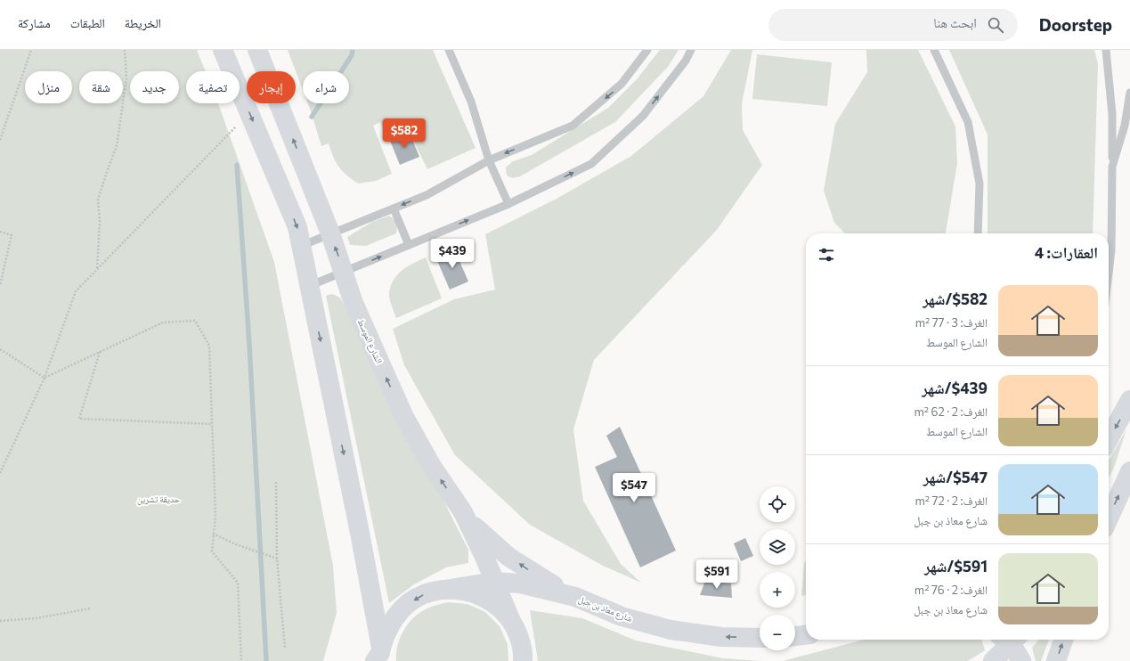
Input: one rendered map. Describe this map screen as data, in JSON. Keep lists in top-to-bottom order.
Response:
{
  "streets": {
    "main road": ["الشارع الموسط", "شارع معاذ بن جبل"]
  },
  "crossings": [
    ["الشارع الموسط", "شارع معاذ بن جبل"]
  ],
  "one_way": ["شارع معاذ بن جبل"],
  "parks": ["حديقة تشرين"],
  "page": {
    "header": "Doorstep",
    "search": "ابحث هنا",
    "nav": ["الخريطة", "الطبقات", "مشاركة"],
    "chip": [
      "شراء",
      "إيجار",
      "تصفية",
      "جديد",
      "شقة",
      "منزل"
    ],
    "price": [
      "$582",
      "$439",
      "$547",
      "$591"
    ],
    "heading": "العقارات: 4",
    "list": [
      {
        "name": "$582/شهر",
        "note": "الغرف: 3 · 77 m² · الشارع الموسط"
      },
      {
        "name": "$439/شهر",
        "note": "الغرف: 2 · 62 m² · الشارع الموسط"
      },
      {
        "name": "$547/شهر",
        "note": "الغرف: 2 · 72 m² · شارع معاذ بن جبل"
      },
      {
        "name": "$591/شهر",
        "note": "الغرف: 2 · 76 m² · شارع معاذ بن جبل"
      }
    ],
    "map_buttons": ["+", "−"]
  }
}
